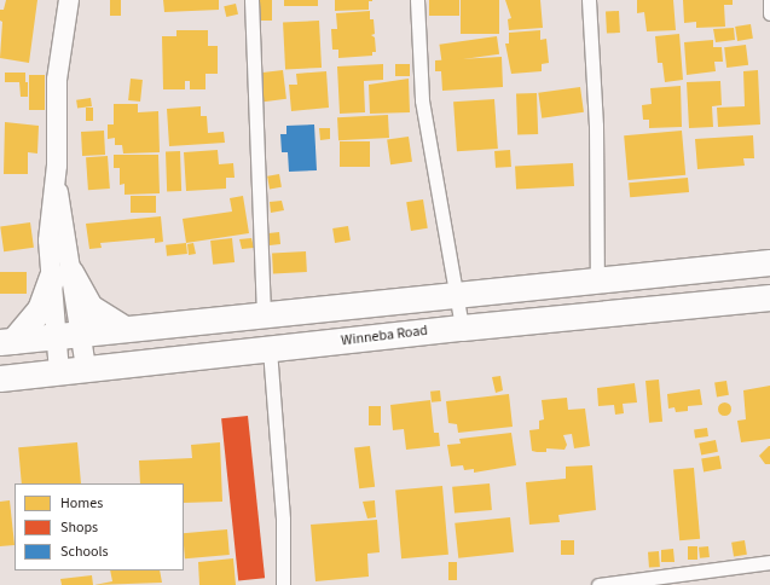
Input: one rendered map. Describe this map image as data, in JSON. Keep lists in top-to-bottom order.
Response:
{
  "streets": {
    "highway": ["Winneba Road"]
  },
  "legend": ["Homes", "Shops", "Schools"]
}
